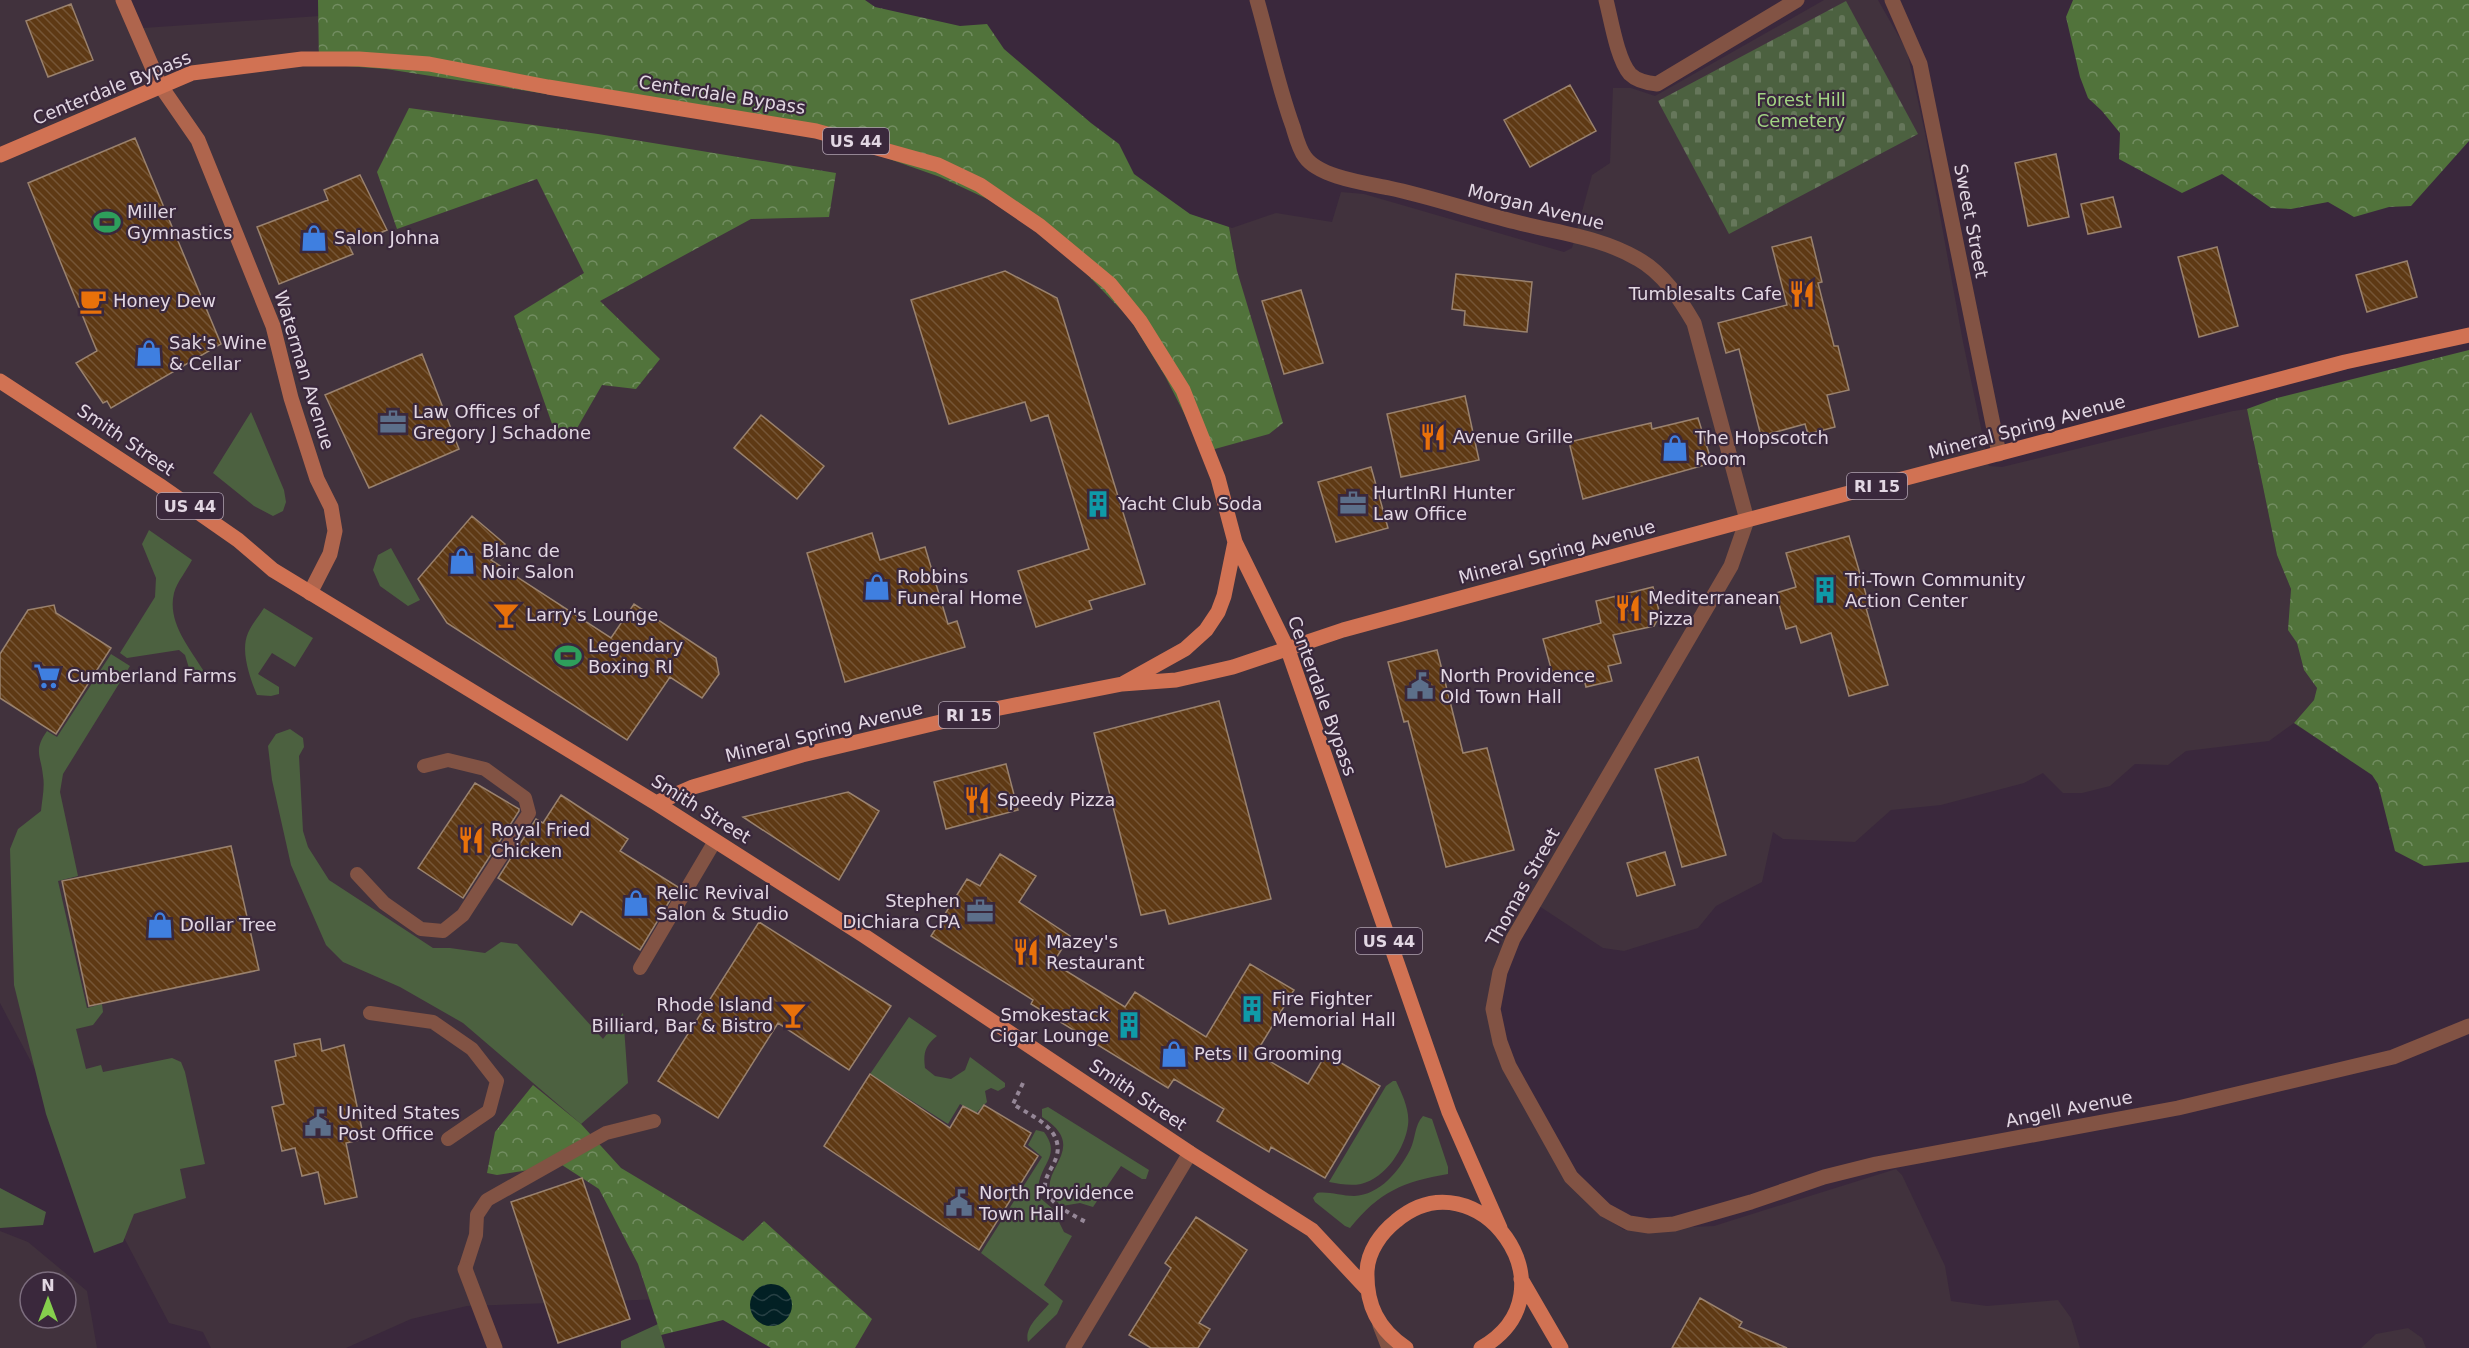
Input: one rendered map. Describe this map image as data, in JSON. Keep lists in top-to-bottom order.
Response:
{
  "streets": {
    "main road": [
      "Centerdale Bypass",
      "US 44",
      "Waterman Avenue",
      "Mineral Spring Avenue",
      "Smith Street",
      "RI 15"
    ],
    "street": [
      "Morgan Avenue",
      "Sweet Street",
      "Thomas Street",
      "Angell Avenue"
    ]
  },
  "crossings": [
    ["Centerdale Bypass", "Waterman Avenue"],
    ["Centerdale Bypass", "Mineral Spring Avenue"],
    ["Morgan Avenue", "Mineral Spring Avenue"],
    ["Morgan Avenue", "Thomas Street"],
    ["Sweet Street", "Mineral Spring Avenue"],
    ["Waterman Avenue", "Smith Street"],
    ["Mineral Spring Avenue", "Smith Street"],
    ["Mineral Spring Avenue", "Thomas Street"],
    ["Thomas Street", "Angell Avenue"]
  ],
  "parks": ["Forest Hill Cemetery"],
  "places": {
    "sports": ["Miller Gymnastics", "Legendary Boxing RI"],
    "shop": [
      "Salon Johna",
      "Sak's Wine & Cellar",
      "The Hopscotch Room",
      "Blanc de Noir Salon",
      "Robbins Funeral Home",
      "Relic Revival Salon & Studio",
      "Dollar Tree",
      "Pets II Grooming"
    ],
    "restaurant": [
      "Tumblesalts Cafe",
      "Avenue Grille",
      "Mediterranean Pizza",
      "Speedy Pizza",
      "Royal Fried Chicken",
      "Mazey's Restaurant"
    ],
    "cafe": ["Honey Dew"],
    "office": ["Law Offices of Gregory J Schadone", "HurtInRI Hunter Law Office", "Stephen DiChiara CPA"],
    "building": [
      "Yacht Club Soda",
      "Tri-Town Community Action Center",
      "Fire Fighter Memorial Hall",
      "Smokestack Cigar Lounge"
    ],
    "bar": ["Larry's Lounge", "Rhode Island Billiard, Bar & Bistro"],
    "supermarket": ["Cumberland Farms"],
    "public building": ["North Providence Old Town Hall", "United States Post Office", "North Providence Town Hall"]
  },
  "north": "top"
}
